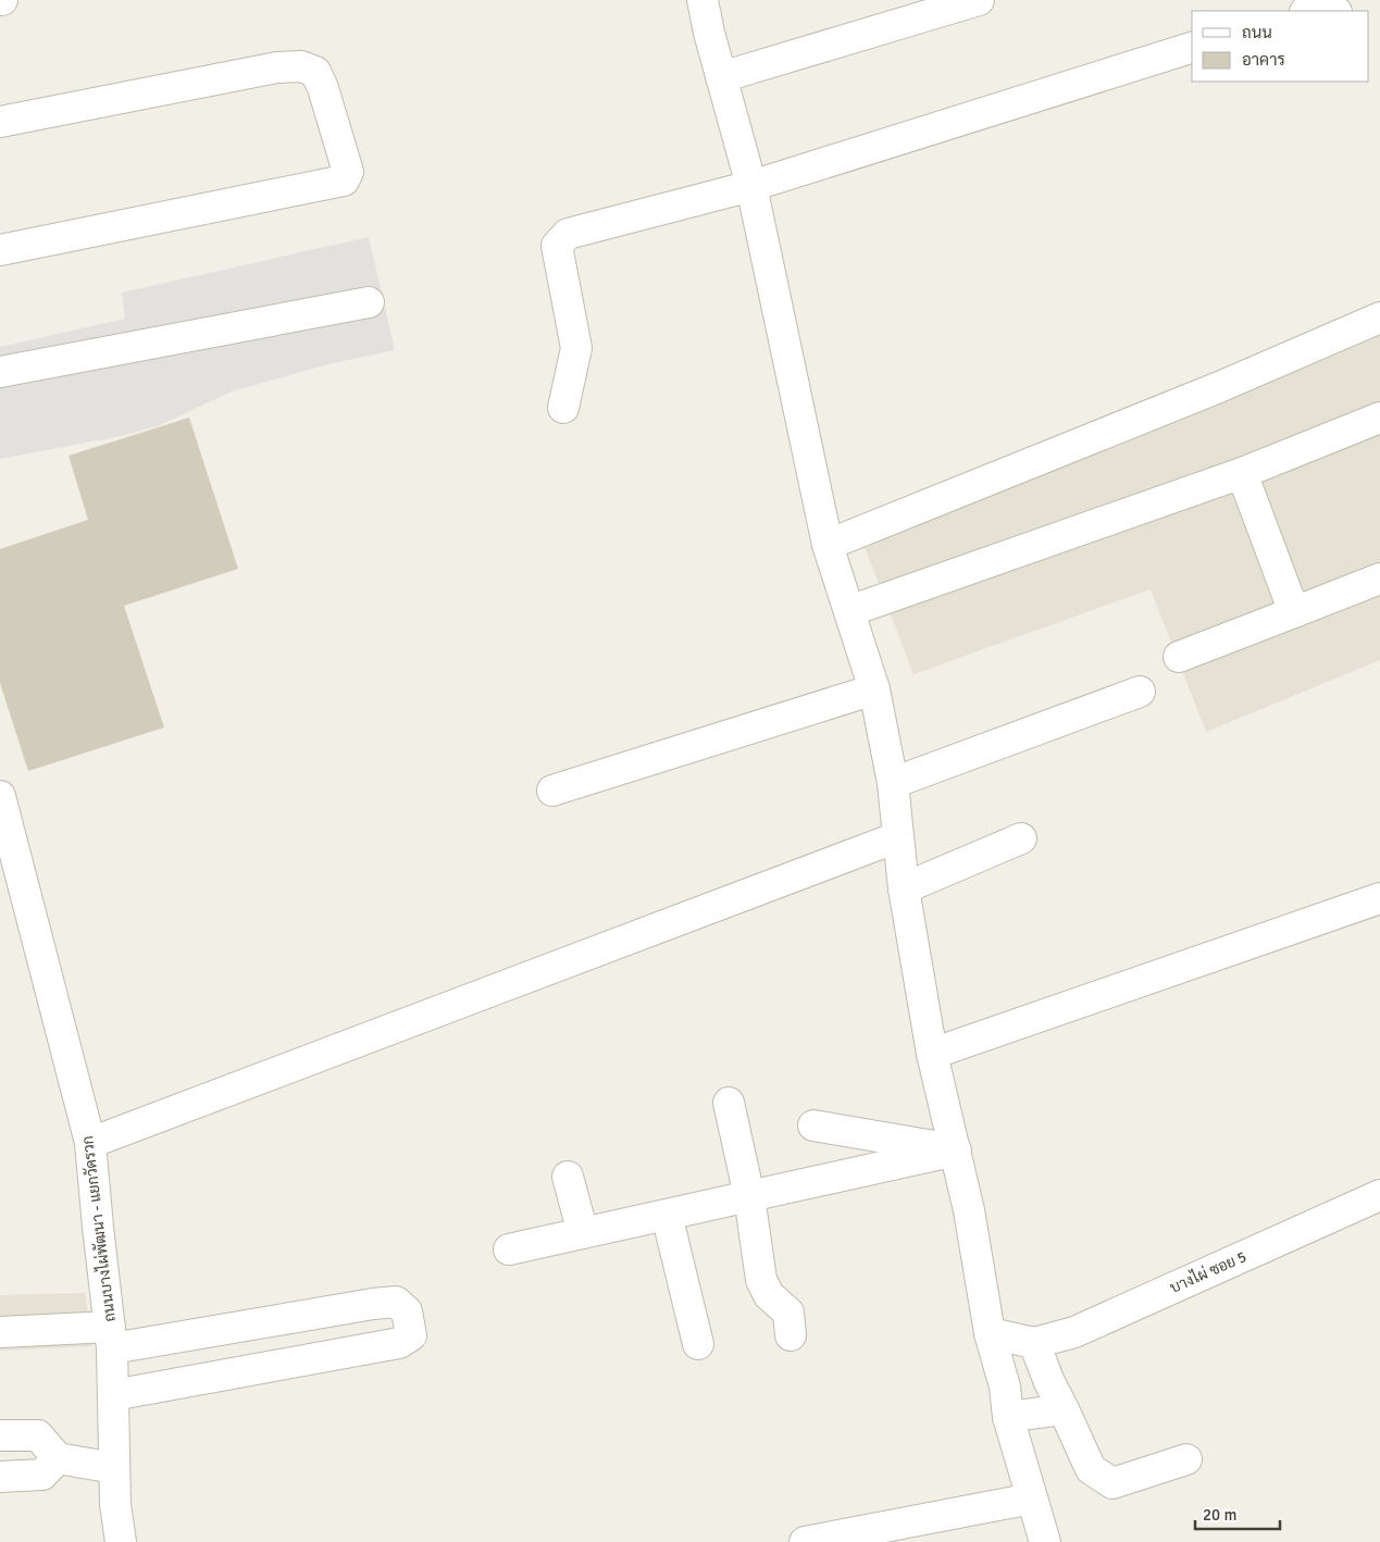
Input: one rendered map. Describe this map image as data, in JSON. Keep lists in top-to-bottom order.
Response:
{
  "streets": {
    "street": ["ถนนบางไผ่พัฒนา - แยกวัดรวก", "บางไผ่ ซอย 5"]
  },
  "legend": ["ถนน", "อาคาร"],
  "scale_bar": "20 m"
}
